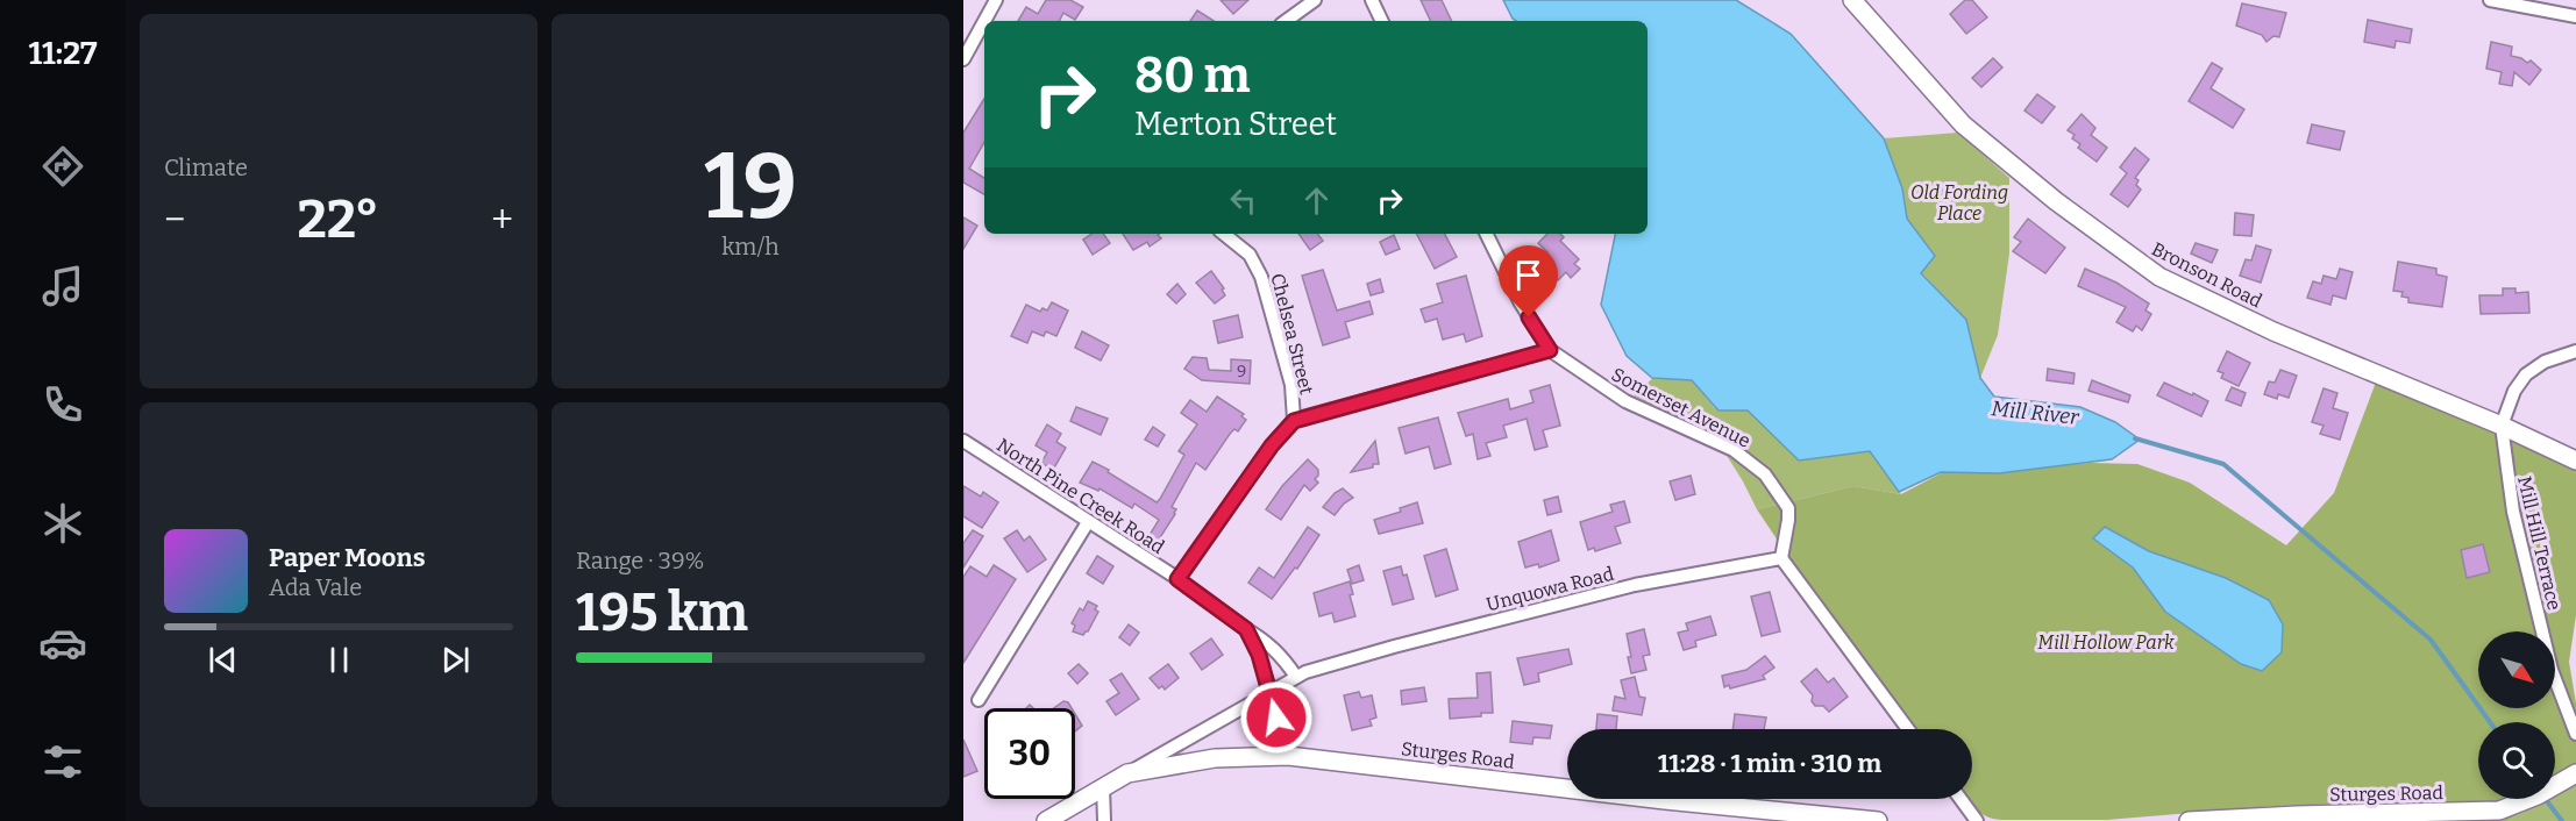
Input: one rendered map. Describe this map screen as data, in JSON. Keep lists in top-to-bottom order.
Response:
{
  "streets": {
    "main road": ["Bronson Road", "Sturges Road"],
    "street": [
      "Chelsea Street",
      "Somerset Avenue",
      "North Pine Creek Road",
      "Mill Hill Terrace",
      "Unquowa Road"
    ]
  },
  "crossings": [
    ["Bronson Road", "Mill Hill Terrace"],
    ["Somerset Avenue", "Unquowa Road"],
    ["North Pine Creek Road", "Unquowa Road"],
    ["North Pine Creek Road", "Sturges Road"],
    ["Unquowa Road", "Sturges Road"]
  ],
  "water": ["Mill River"],
  "parks": ["Old Fording Place", "Mill Hollow Park"],
  "house_numbers": ["9"],
  "north": "bottom right",
  "page": {
    "tabs": "11:27",
    "tile": [
      "Climate",
      ["19", "km/h"],
      ["Range · 39%", "195 km"]
    ],
    "turn": ["80 m", "Merton Street"],
    "heat": ["−", "22°", "+"],
    "song": ["Paper Moons", "Ada Vale"],
    "limit": "30",
    "trip": "11:28 · 1 min · 310 m"
  }
}
